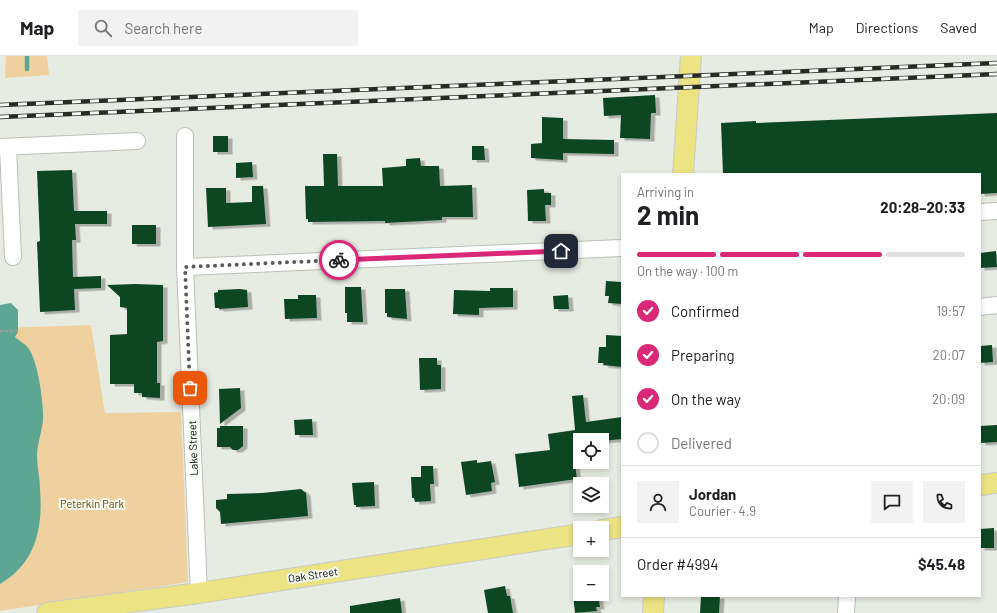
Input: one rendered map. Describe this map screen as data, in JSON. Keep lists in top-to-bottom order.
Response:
{
  "streets": {
    "main road": ["Oak Street"],
    "street": ["Lake Street"]
  },
  "crossings": [
    ["Lake Street", "Oak Street"]
  ],
  "parks": ["Peterkin Park"],
  "page": {
    "header": "Map",
    "search": "Search here",
    "nav": ["Map", "Directions", "Saved"],
    "heading": ["2 min", "Arriving in", "20:28–20:33"],
    "panel": [
      "Jordan",
      "Courier · 4.9",
      "Order #4994",
      "$45.48"
    ],
    "bar": "On the way · 100 m",
    "list": [
      ["Confirmed", "19:57"],
      ["Preparing", "20:07"],
      ["On the way", "20:09"],
      "Delivered"
    ],
    "map_buttons": ["+", "−"]
  }
}
